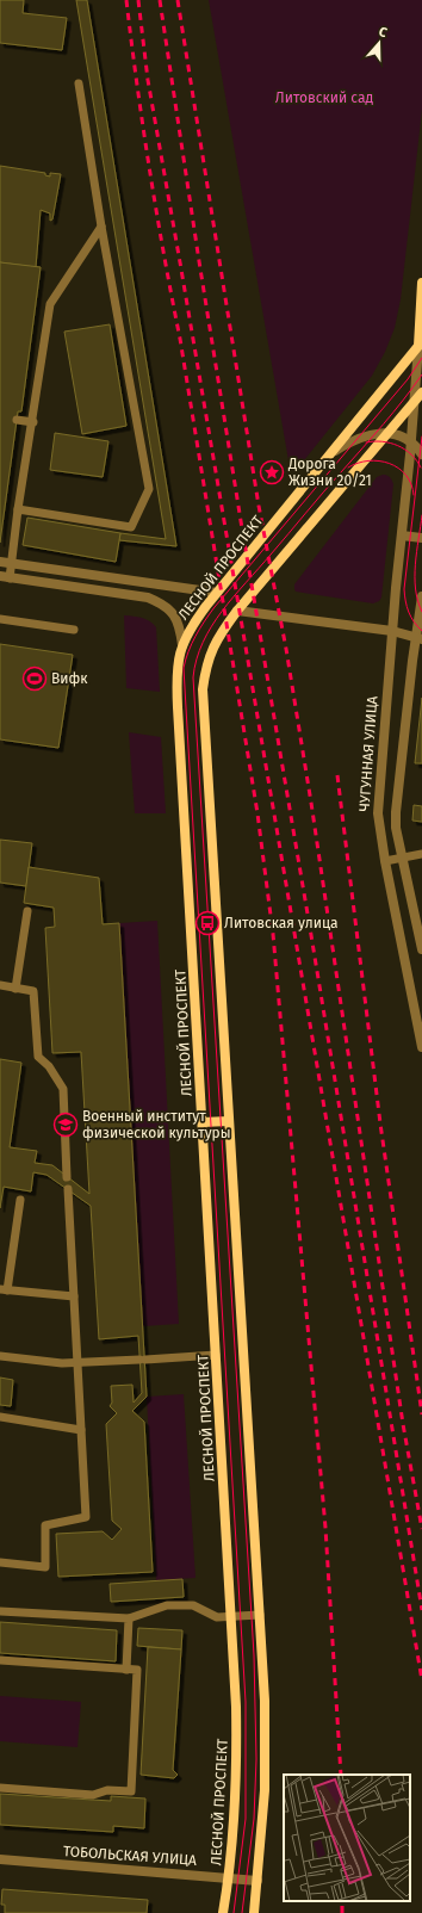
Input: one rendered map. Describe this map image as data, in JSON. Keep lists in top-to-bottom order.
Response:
{
  "streets": {
    "main road": ["ЛЕСНОЙ ПРОСПЕКТ"],
    "street": ["ЧУГУННАЯ УЛИЦА", "ТОБОЛЬСКАЯ УЛИЦА"]
  },
  "crossings": [
    ["ЛЕСНОЙ ПРОСПЕКТ", "ТОБОЛЬСКАЯ УЛИЦА"]
  ],
  "parks": ["Литовский сад"],
  "places": {
    "place": ["Дорога Жизни 20/21"],
    "sports": ["Вифк"],
    "bus stop": ["Литовская улица"],
    "school or university": ["Военный институт физической культуры"]
  },
  "north": "top"
}
